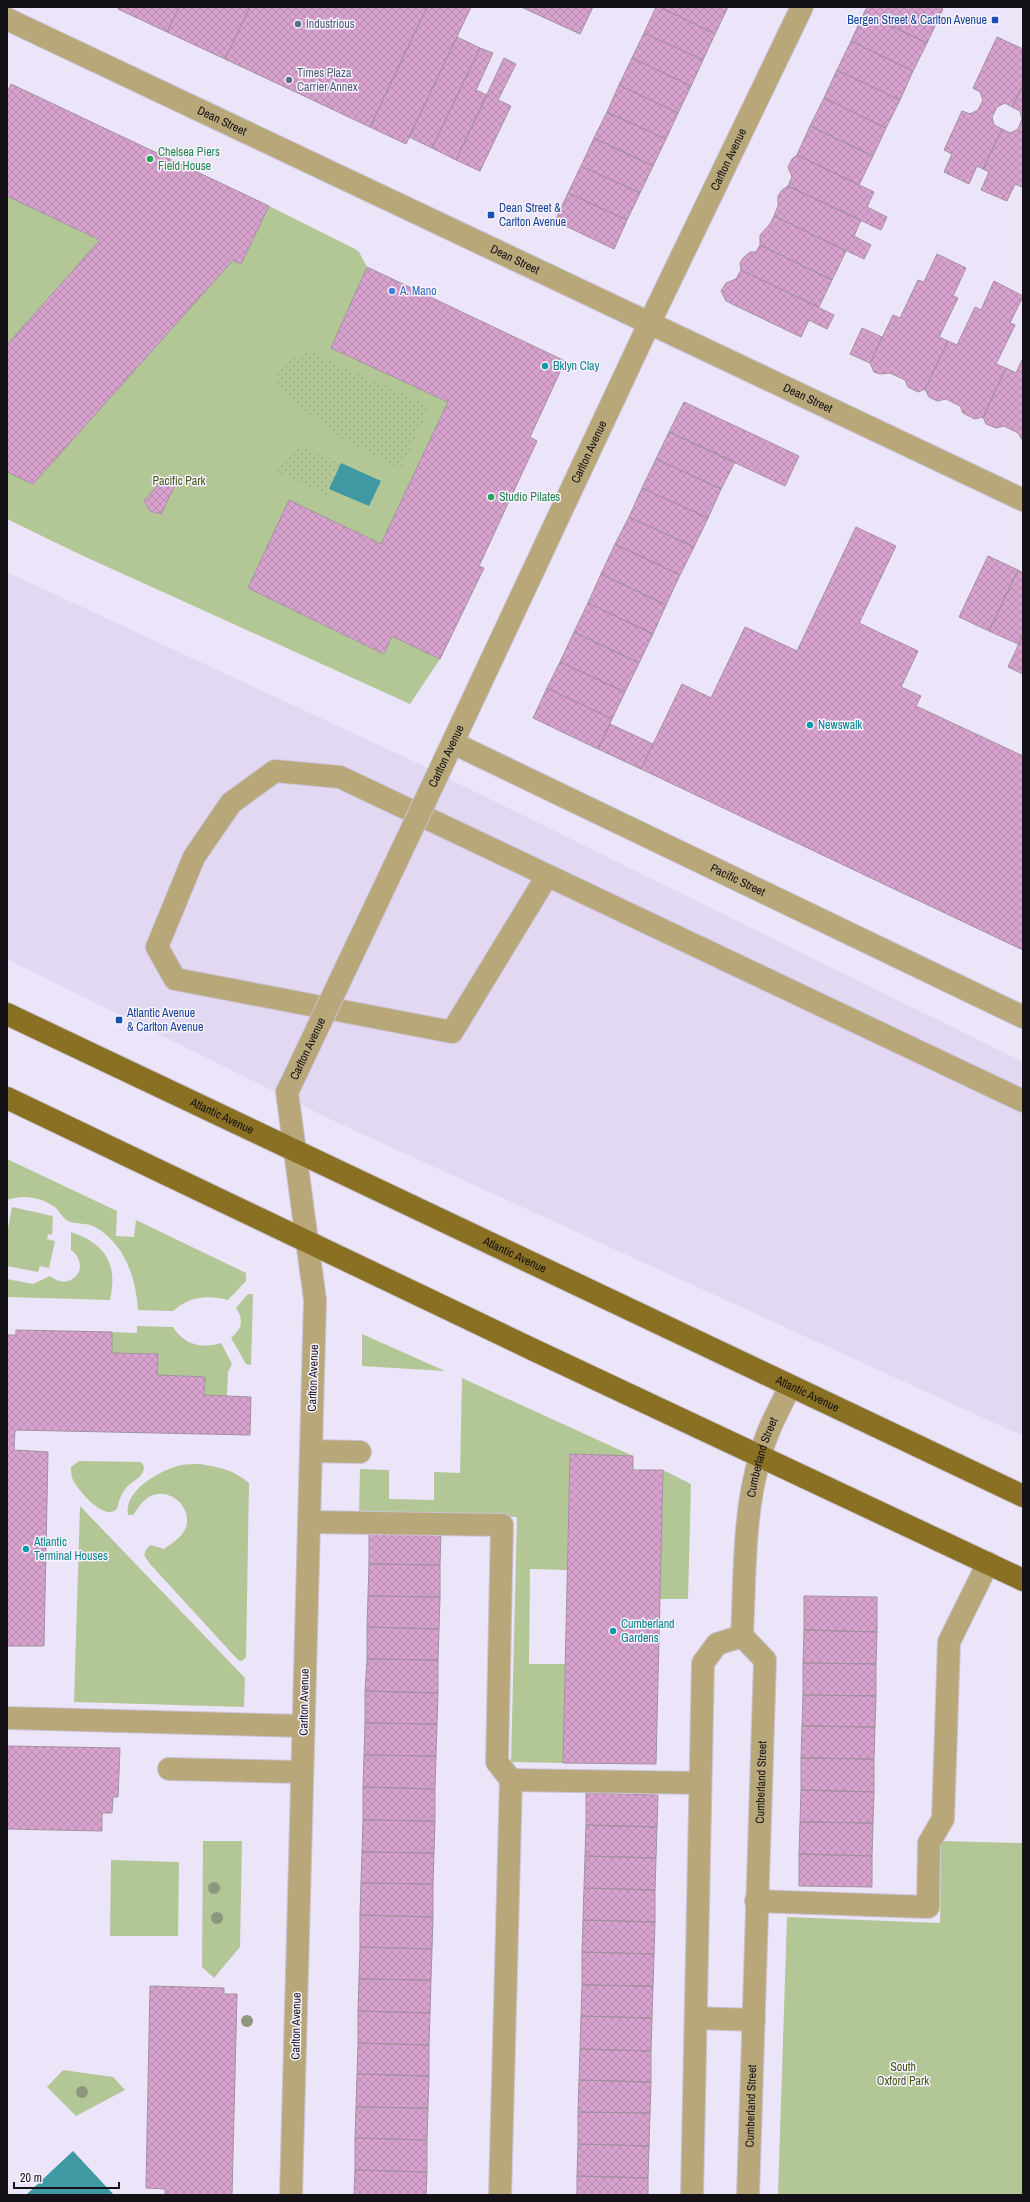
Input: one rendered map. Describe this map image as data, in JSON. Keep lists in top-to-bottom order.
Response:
{
  "streets": {
    "main road": ["Atlantic Avenue"],
    "street": [
      "Dean Street",
      "Carlton Avenue",
      "Pacific Street",
      "Cumberland Street"
    ]
  },
  "crossings": [
    ["Dean Street", "Carlton Avenue"],
    ["Carlton Avenue", "Pacific Street"],
    ["Carlton Avenue", "Atlantic Avenue"],
    ["Atlantic Avenue", "Cumberland Street"]
  ],
  "parks": ["Pacific Park", "South Oxford Park"],
  "places": {
    "transit": ["Bergen Street & Carlton Avenue", "Dean Street & Carlton Avenue", "Atlantic Avenue & Carlton Avenue"],
    "other": [
      "Industrious",
      "Times Plaza Carrier Annex",
      "Chelsea Piers Field House",
      "A. Mano",
      "Bklyn Clay",
      "Studio Pilates",
      "Newswalk",
      "Atlantic Terminal Houses",
      "Cumberland Gardens"
    ]
  },
  "scale_bar": "20 m"
}
